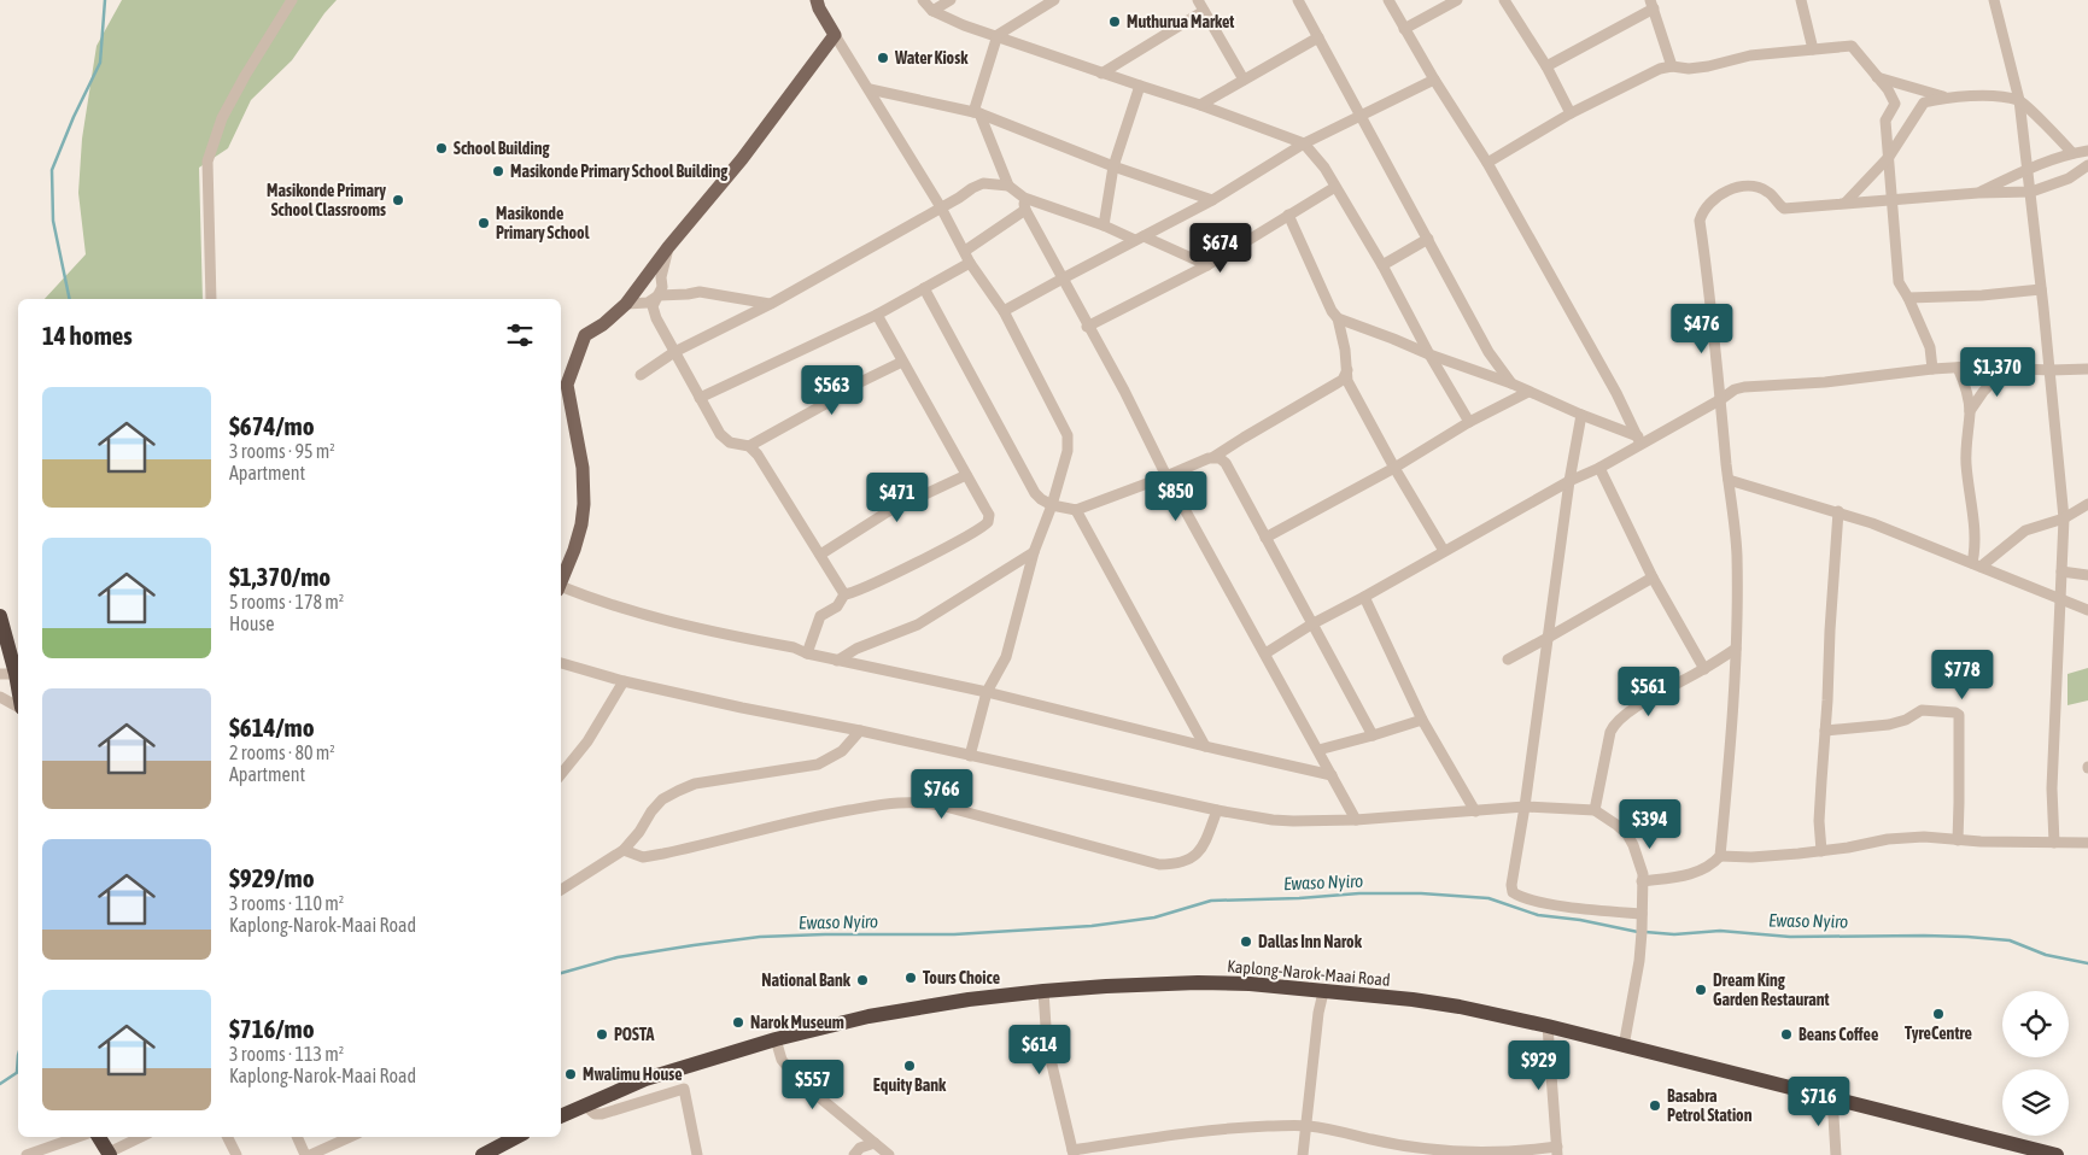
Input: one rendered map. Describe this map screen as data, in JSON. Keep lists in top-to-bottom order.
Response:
{
  "streets": {
    "highway": ["Kaplong-Narok-Maai Road"]
  },
  "water": ["Ewaso Nyiro"],
  "places": [
    "Muthurua Market",
    "Water Kiosk",
    "School Building",
    "Masikonde Primary School Building",
    "Masikonde Primary School Classrooms",
    "Masikonde Primary School",
    "Dallas Inn Narok",
    "Tours Choice",
    "National Bank",
    "Dream King Garden Restaurant",
    "TyreCentre",
    "Narok Museum",
    "POSTA",
    "Beans Coffee",
    "Equity Bank",
    "Mwalimu House",
    "Basabra Petrol Station"
  ],
  "page": {
    "price": [
      "$674",
      "$476",
      "$1,370",
      "$563",
      "$850",
      "$471",
      "$778",
      "$561",
      "$766",
      "$394",
      "$614",
      "$929",
      "$557",
      "$716"
    ],
    "heading": "14 homes",
    "list": [
      {
        "name": "$674/mo",
        "note": "3 rooms · 95 m² · Apartment"
      },
      {
        "name": "$1,370/mo",
        "note": "5 rooms · 178 m² · House"
      },
      {
        "name": "$614/mo",
        "note": "2 rooms · 80 m² · Apartment"
      },
      {
        "name": "$929/mo",
        "note": "3 rooms · 110 m² · Kaplong-Narok-Maai Road"
      },
      {
        "name": "$716/mo",
        "note": "3 rooms · 113 m² · Kaplong-Narok-Maai Road"
      }
    ]
  }
}
